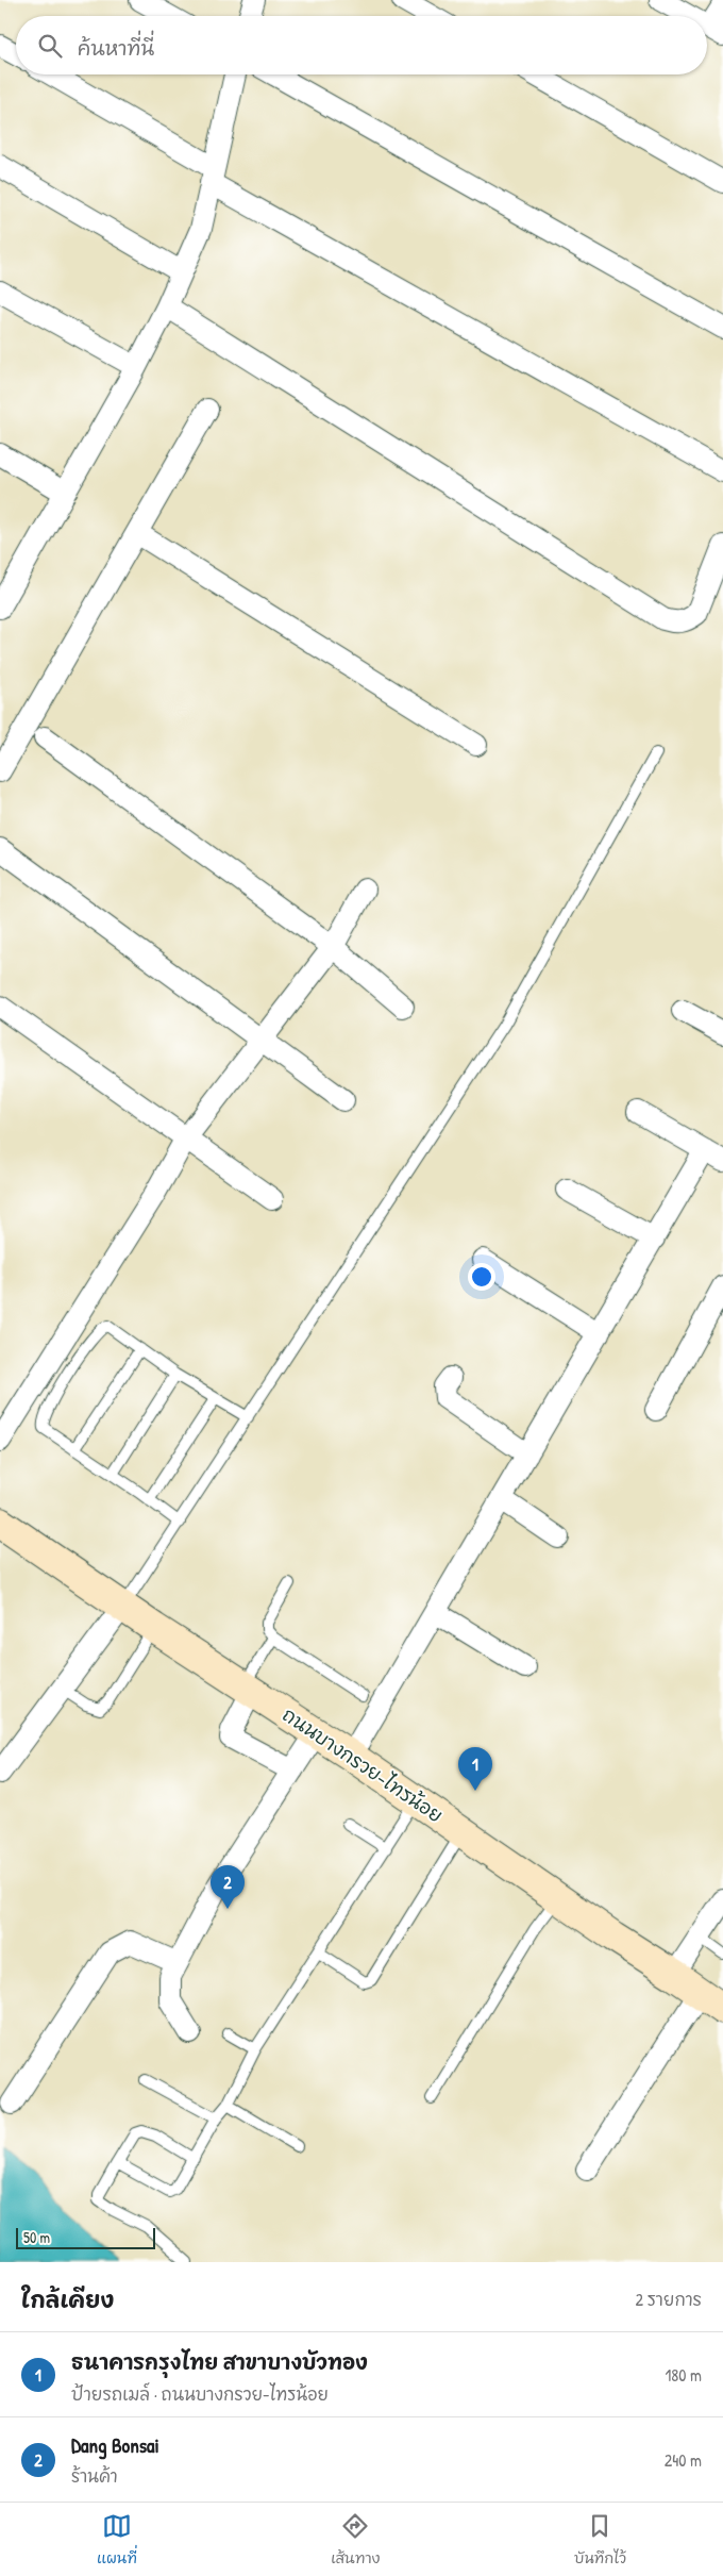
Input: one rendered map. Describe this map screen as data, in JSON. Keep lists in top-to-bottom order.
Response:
{
  "streets": {
    "main road": ["ถนนบางกรวย-ไทรน้อย"]
  },
  "scale_bar": "50 m",
  "page": {
    "search": "ค้นหาที่นี่",
    "pins": ["1", "2"],
    "scale": "50 m",
    "heading": ["ใกล้เคียง", "2 รายการ"],
    "list": [
      {
        "mark": "1",
        "name": "ธนาคารกรุงไทย สาขาบางบัวทอง",
        "note": "ป้ายรถเมล์ · ถนนบางกรวย-ไทรน้อย",
        "value": "180 m"
      },
      {
        "mark": "2",
        "name": "Dang Bonsai",
        "note": "ร้านค้า",
        "value": "240 m"
      }
    ],
    "nav": ["แผนที่", "เส้นทาง", "บันทึกไว้"]
  }
}
